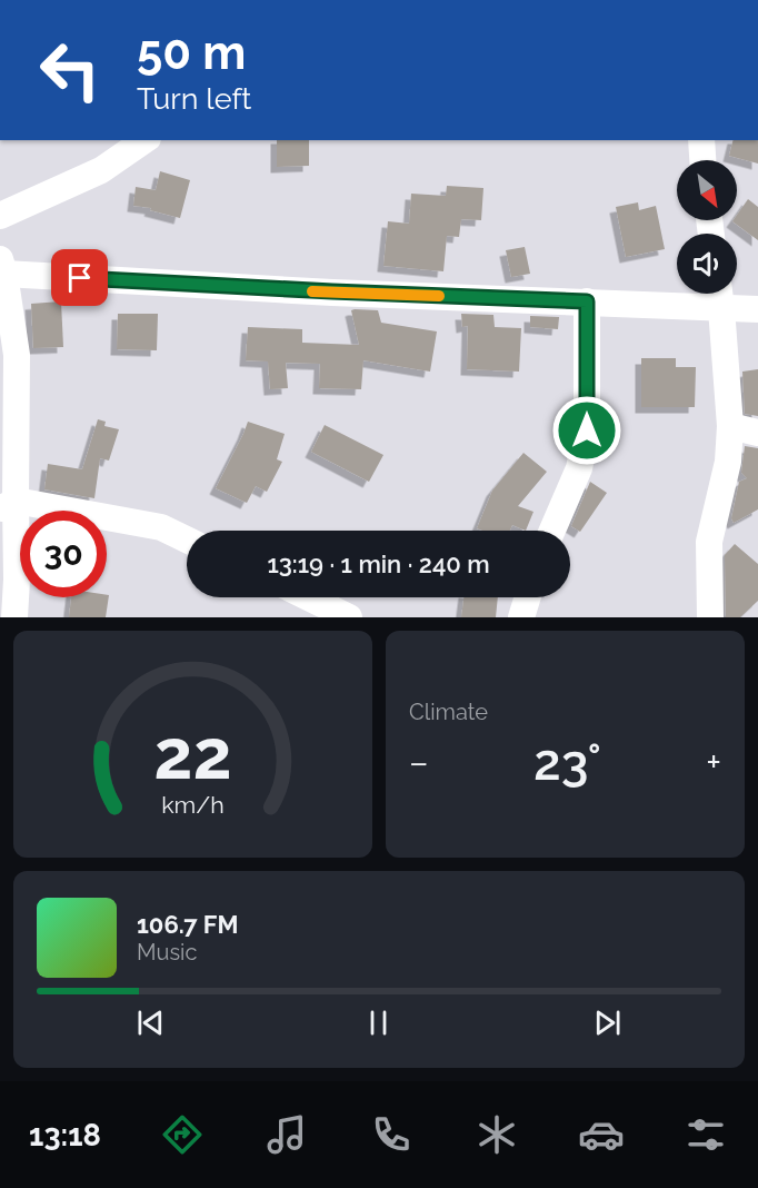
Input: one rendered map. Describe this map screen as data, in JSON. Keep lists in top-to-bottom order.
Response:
{
  "north": "bottom right",
  "page": {
    "turn": ["50 m", "Turn left"],
    "limit": "30",
    "trip": "13:19 · 1 min · 240 m",
    "tile": "Climate",
    "heat": ["−", "23°", "+"],
    "song": ["106.7 FM", "Music"],
    "tabs": "13:18",
    "gauge": ["22", "km/h"]
  }
}
